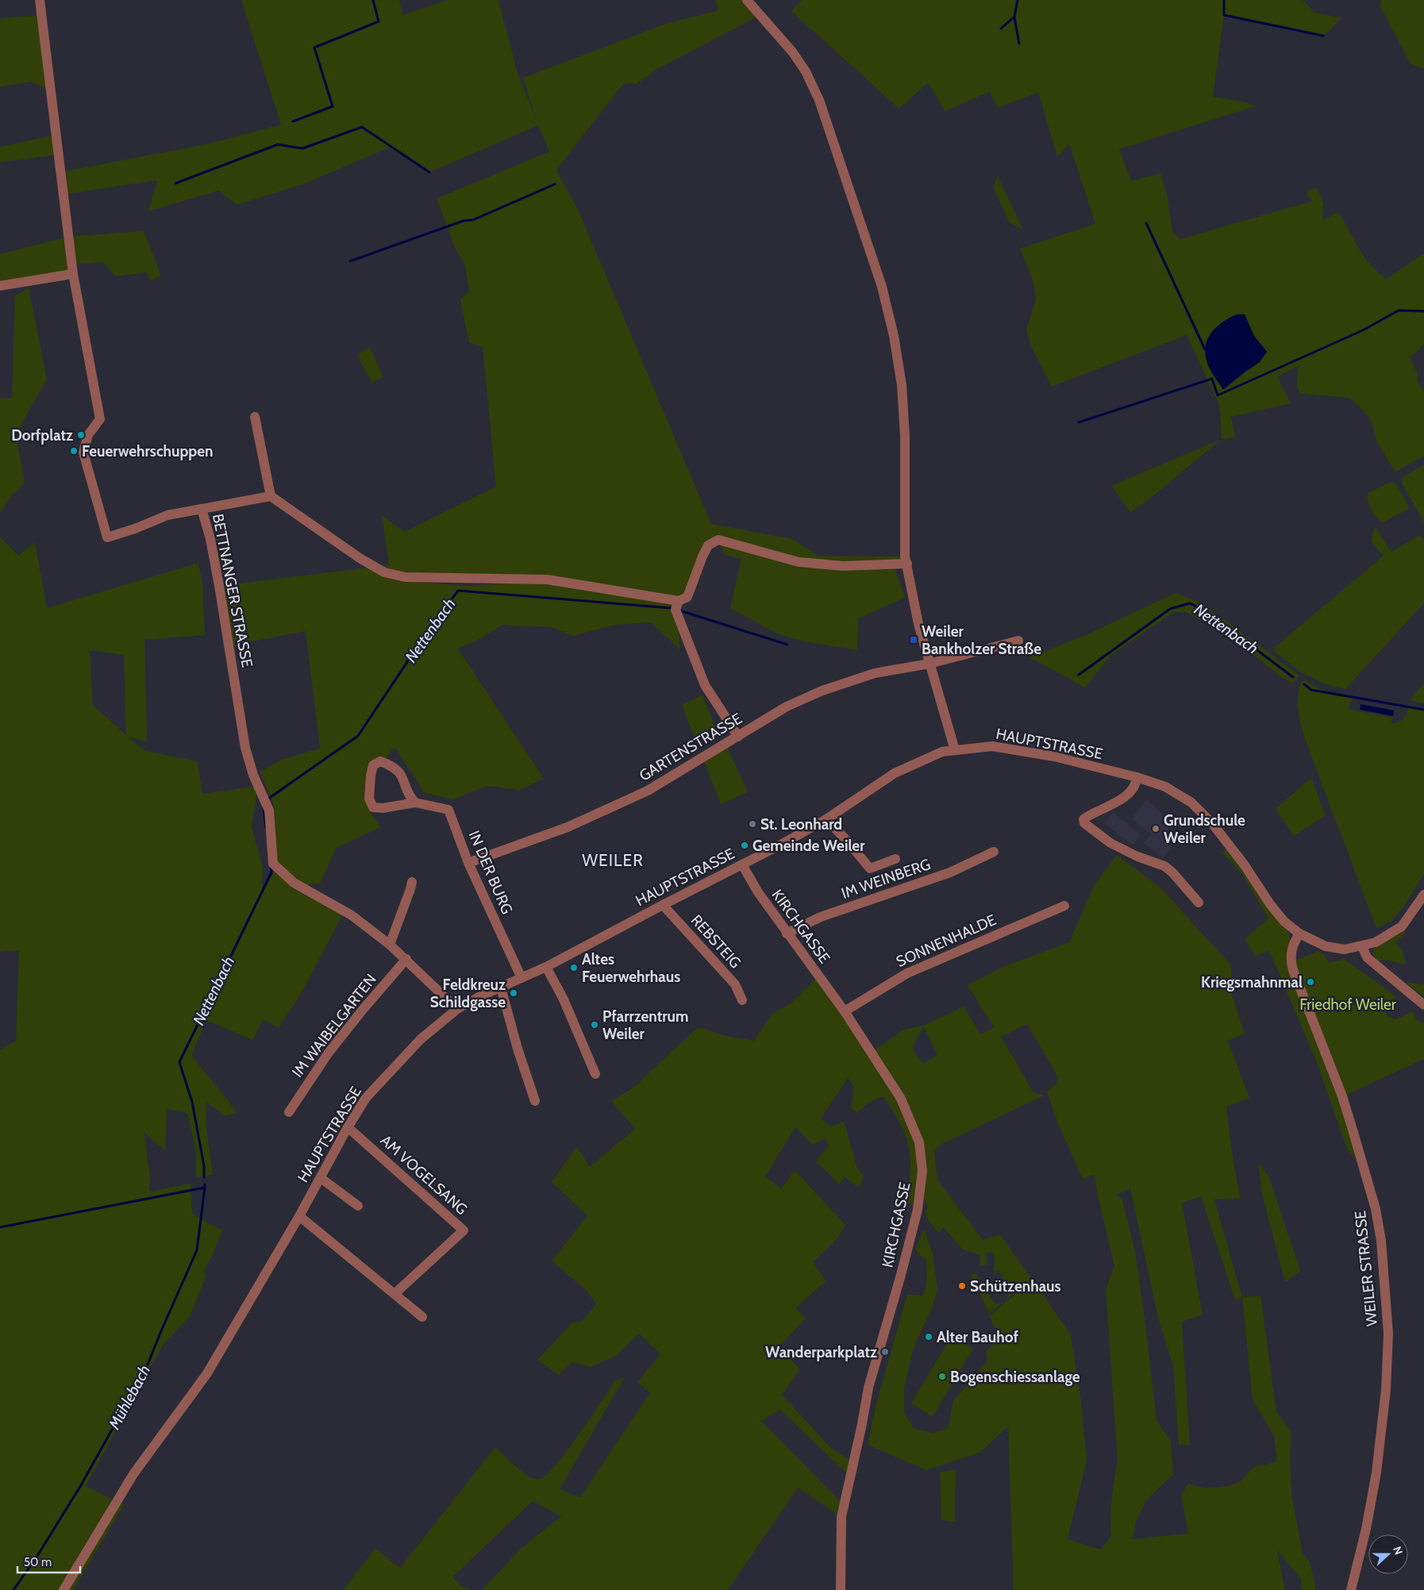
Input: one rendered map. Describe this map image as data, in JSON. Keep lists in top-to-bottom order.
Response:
{
  "streets": {
    "street": [
      "BETTNANGER STRASSE",
      "HAUPTSTRASSE",
      "GARTENSTRASSE",
      "IN DER BURG",
      "IM WEINBERG",
      "KIRCHGASSE",
      "SONNENHALDE",
      "REBSTEIG",
      "IM WAIBELGARTEN",
      "AM VOGELSANG",
      "WEILER STRASSE"
    ]
  },
  "crossings": [
    ["BETTNANGER STRASSE", "HAUPTSTRASSE"],
    ["BETTNANGER STRASSE", "IM WAIBELGARTEN"],
    ["HAUPTSTRASSE", "IN DER BURG"],
    ["HAUPTSTRASSE", "KIRCHGASSE"],
    ["HAUPTSTRASSE", "REBSTEIG"],
    ["HAUPTSTRASSE", "AM VOGELSANG"],
    ["HAUPTSTRASSE", "WEILER STRASSE"],
    ["GARTENSTRASSE", "IN DER BURG"],
    ["IM WEINBERG", "KIRCHGASSE"],
    ["KIRCHGASSE", "SONNENHALDE"]
  ],
  "districts": ["WEILER"],
  "water": ["Nettenbach", "Mühlebach"],
  "parks": ["Friedhof Weiler"],
  "places": {
    "other": [
      "Dorfplatz",
      "Feuerwehrschuppen",
      "St. Leonhard",
      "Grundschule Weiler",
      "Gemeinde Weiler",
      "Altes Feuerwehrhaus",
      "Kriegsmahnmal",
      "Feldkreuz Schildgasse",
      "Pfarrzentrum Weiler",
      "Schützenhaus",
      "Alter Bauhof",
      "Wanderparkplatz",
      "Bogenschiessanlage"
    ],
    "transit": ["Weiler Bankholzer Straße"]
  },
  "scale_bar": "50 m",
  "north": "right"
}
